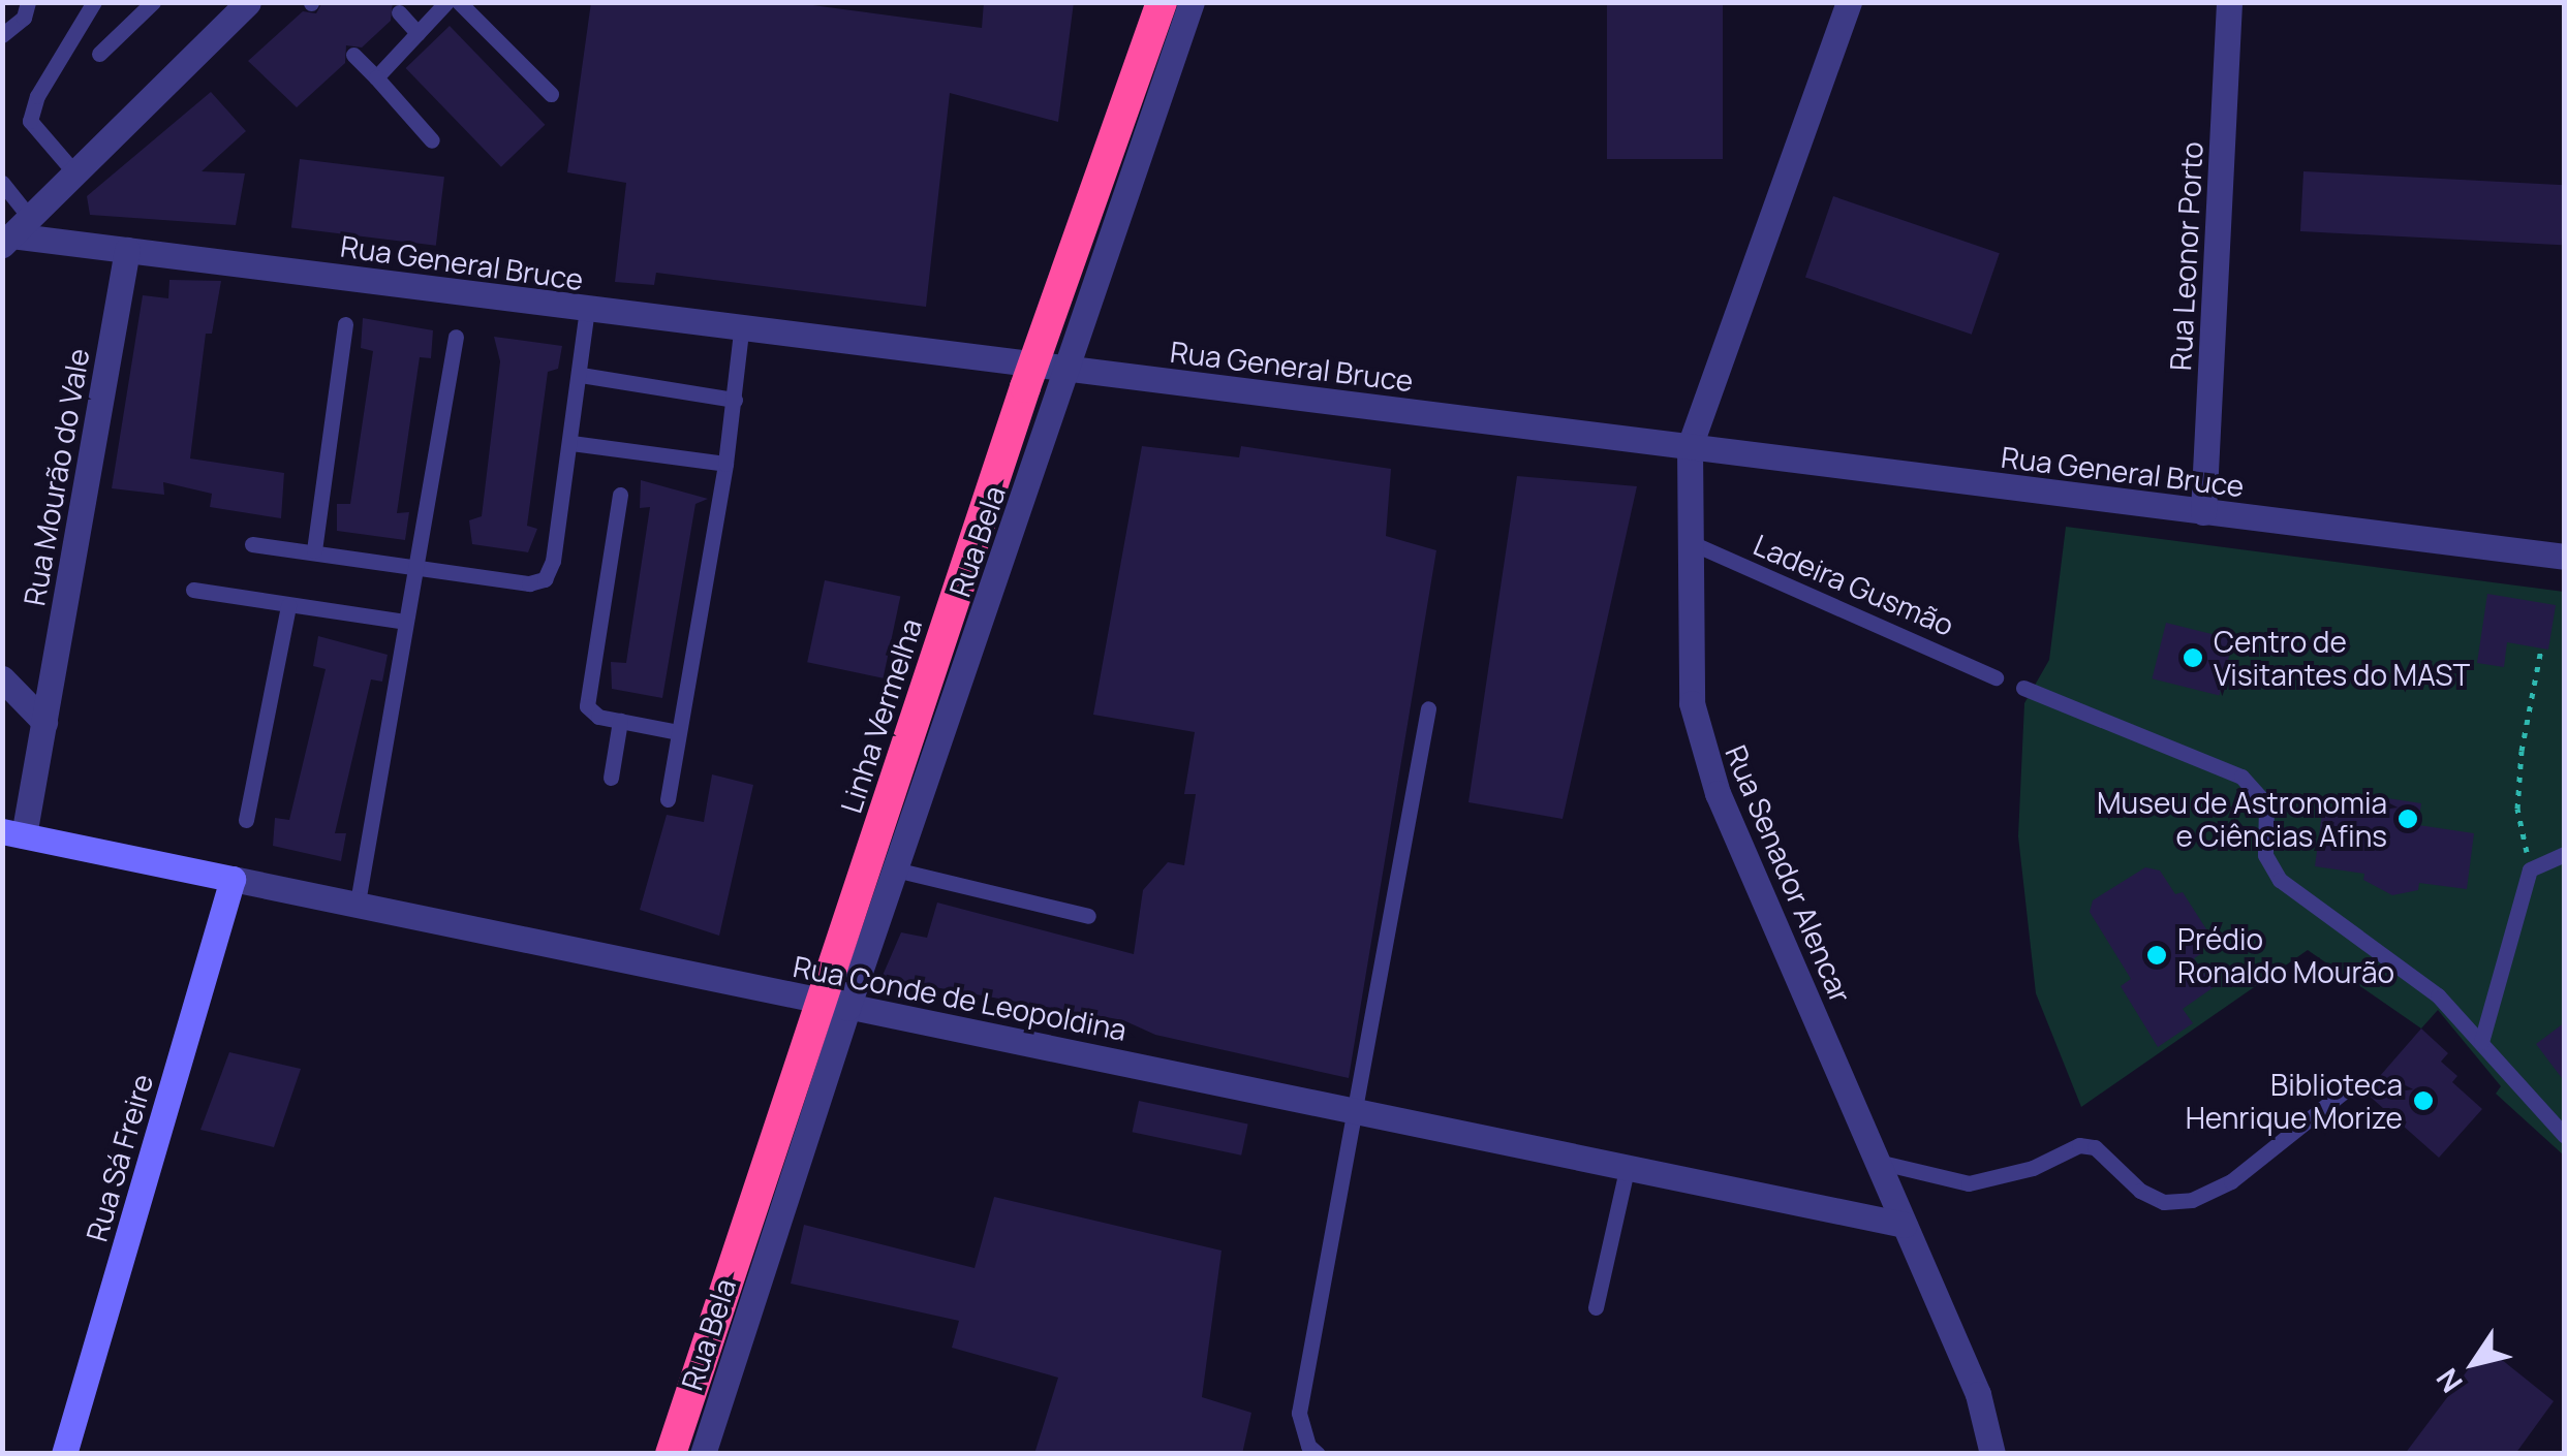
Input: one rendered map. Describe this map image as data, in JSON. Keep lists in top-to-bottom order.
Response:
{
  "streets": {
    "highway": ["Linha Vermelha"],
    "main road": ["Rua Conde de Leopoldina", "Rua Sá Freire"],
    "street": [
      "Rua Leonor Porto",
      "Rua General Bruce",
      "Rua Mourão do Vale",
      "Rua Bela",
      "Rua Senador Alencar"
    ],
    "lane": ["Ladeira Gusmão"]
  },
  "crossings": [
    ["Rua Leonor Porto", "Rua General Bruce"],
    ["Rua General Bruce", "Rua Mourão do Vale"],
    ["Rua General Bruce", "Rua Bela"],
    ["Rua General Bruce", "Rua Senador Alencar"],
    ["Rua Mourão do Vale", "Rua Conde de Leopoldina"],
    ["Rua Bela", "Rua Conde de Leopoldina"],
    ["Ladeira Gusmão", "Rua Senador Alencar"],
    ["Rua Senador Alencar", "Rua Conde de Leopoldina"],
    ["Rua Conde de Leopoldina", "Rua Sá Freire"]
  ],
  "places": [
    "Centro de Visitantes do MAST",
    "Museu de Astronomia e Ciências Afins",
    "Prédio Ronaldo Mourão",
    "Biblioteca Henrique Morize"
  ],
  "north": "bottom left"
}
